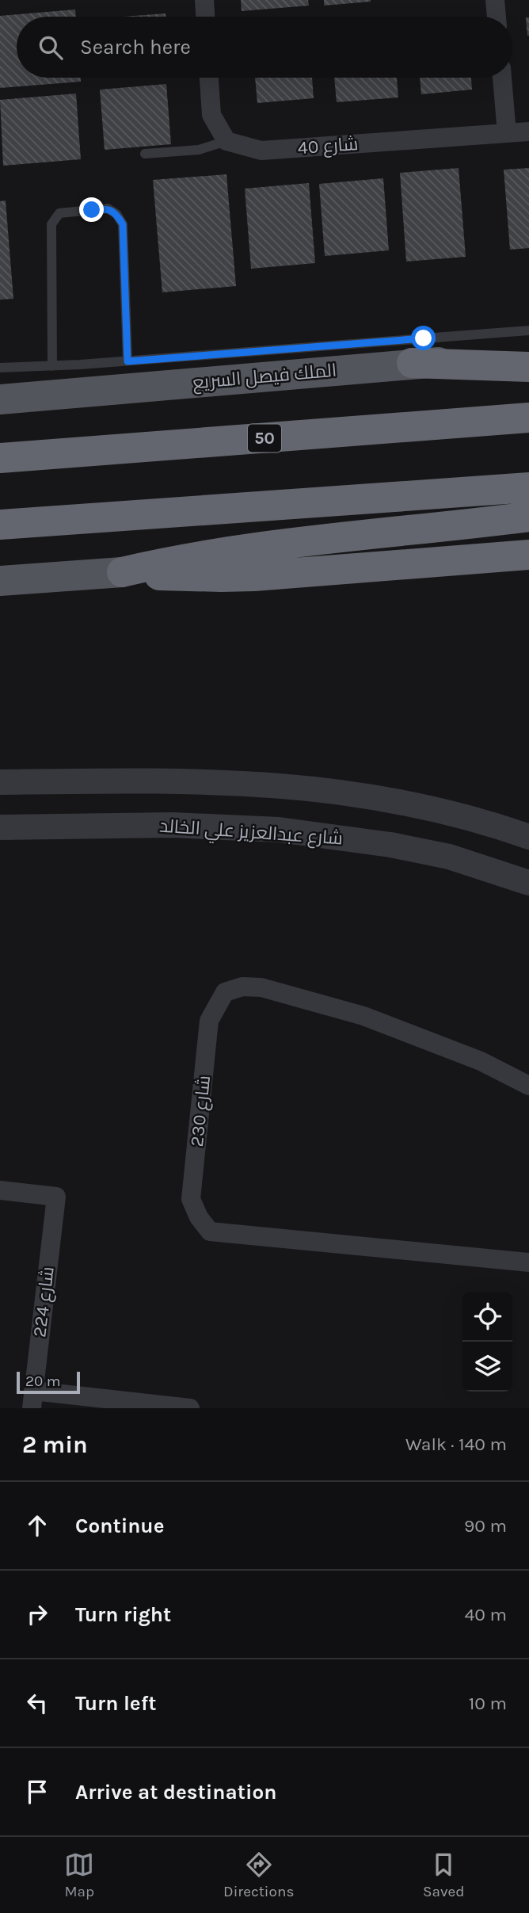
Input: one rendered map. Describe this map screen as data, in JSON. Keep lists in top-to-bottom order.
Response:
{
  "streets": {
    "highway": ["50"],
    "main road": ["الملك فيصل السريع"],
    "street": [
      "شارع 40",
      "شارع عبدالعزيز علي الخالد",
      "شارع 230",
      "شارع 224"
    ]
  },
  "scale_bar": "20 m",
  "page": {
    "search": "Search here",
    "scale": "20 m",
    "heading": ["2 min", "Walk · 140 m"],
    "list": [
      ["Continue", "90 m"],
      ["Turn right", "40 m"],
      ["Turn left", "10 m"],
      "Arrive at destination"
    ],
    "nav": ["Map", "Directions", "Saved"]
  }
}
